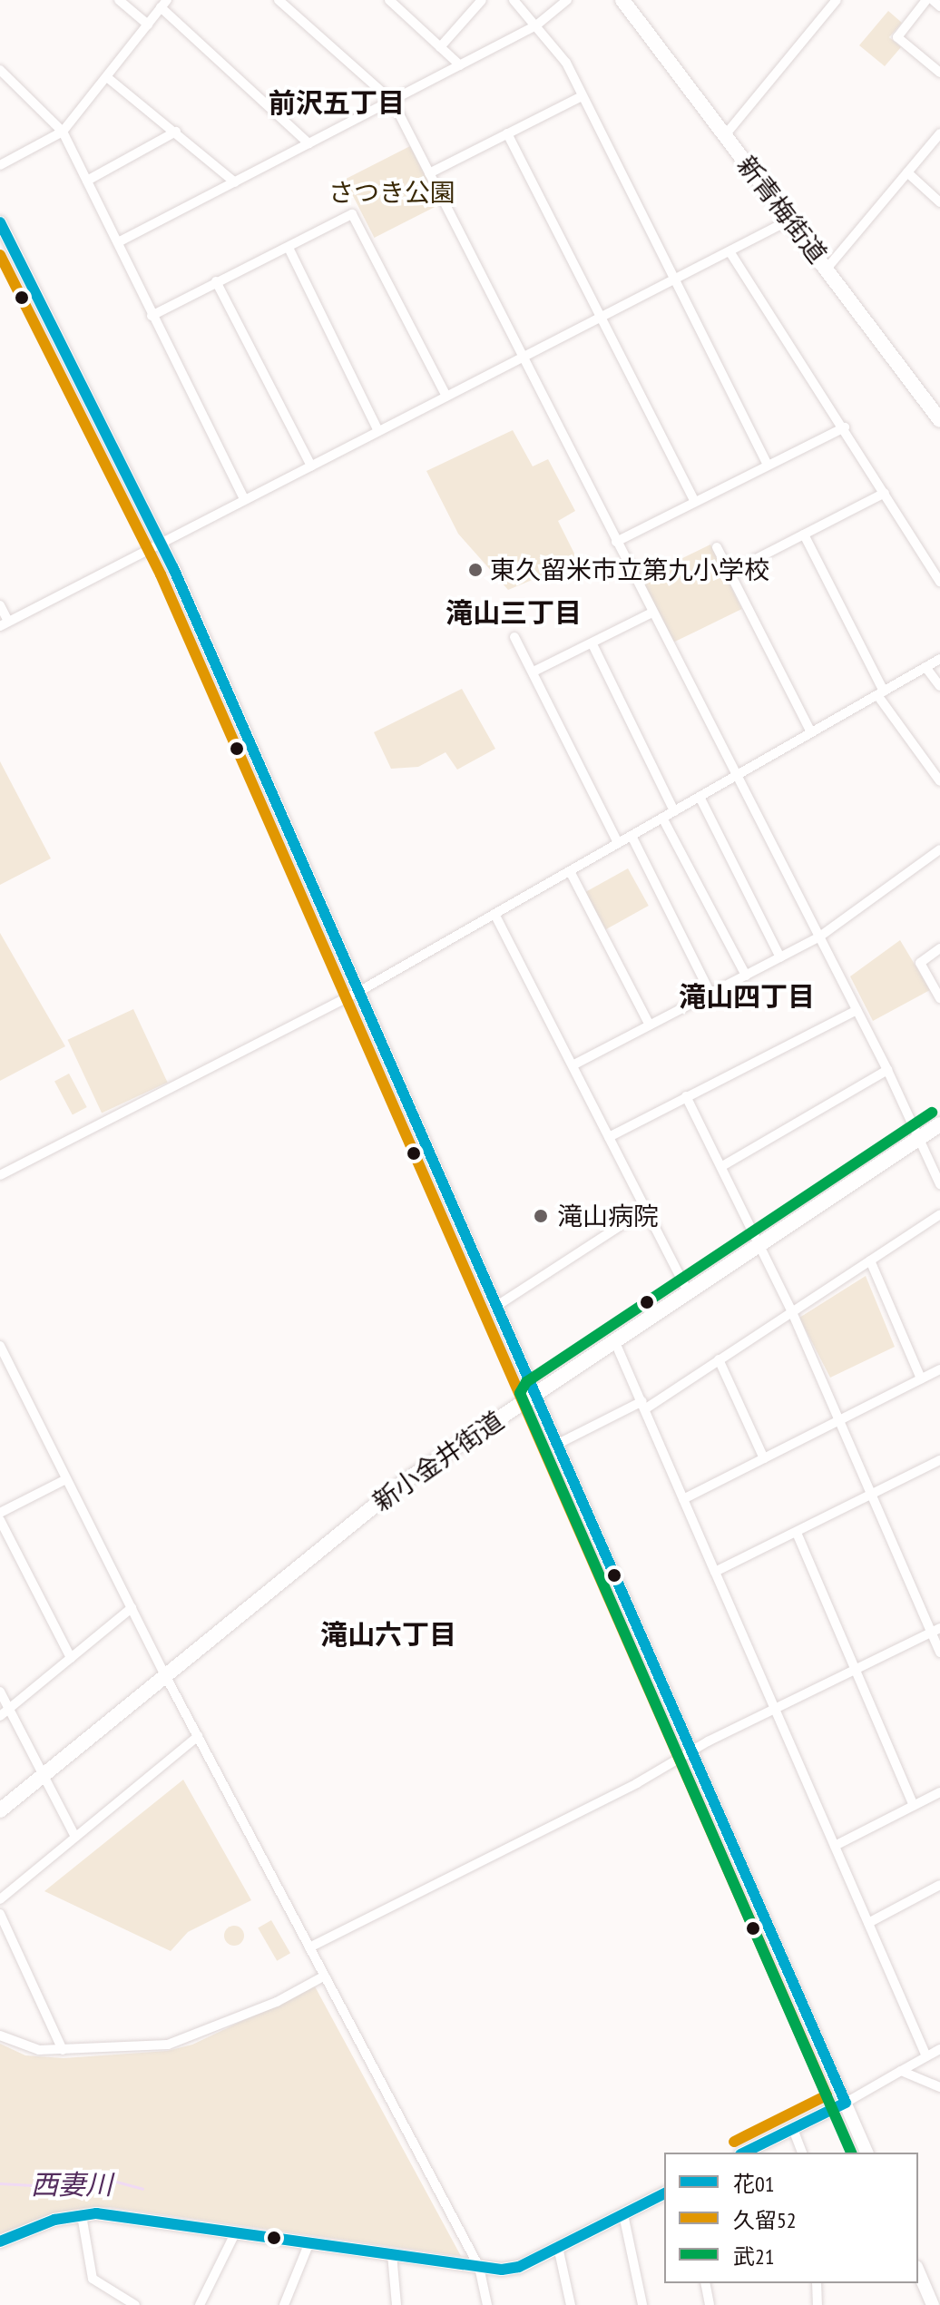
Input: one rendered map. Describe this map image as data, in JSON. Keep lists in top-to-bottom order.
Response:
{
  "streets": {
    "main road": ["新青梅街道", "新小金井街道"]
  },
  "districts": [
    "前沢五丁目",
    "滝山三丁目",
    "滝山四丁目",
    "滝山六丁目"
  ],
  "water": ["西妻川"],
  "parks": ["さつき公園"],
  "places": ["東久留米市立第九小学校", "滝山病院"],
  "lines": ["transit line 花01", "transit line 久留52", "transit line 武21"],
  "legend": ["花01", "久留52", "武21"]
}
